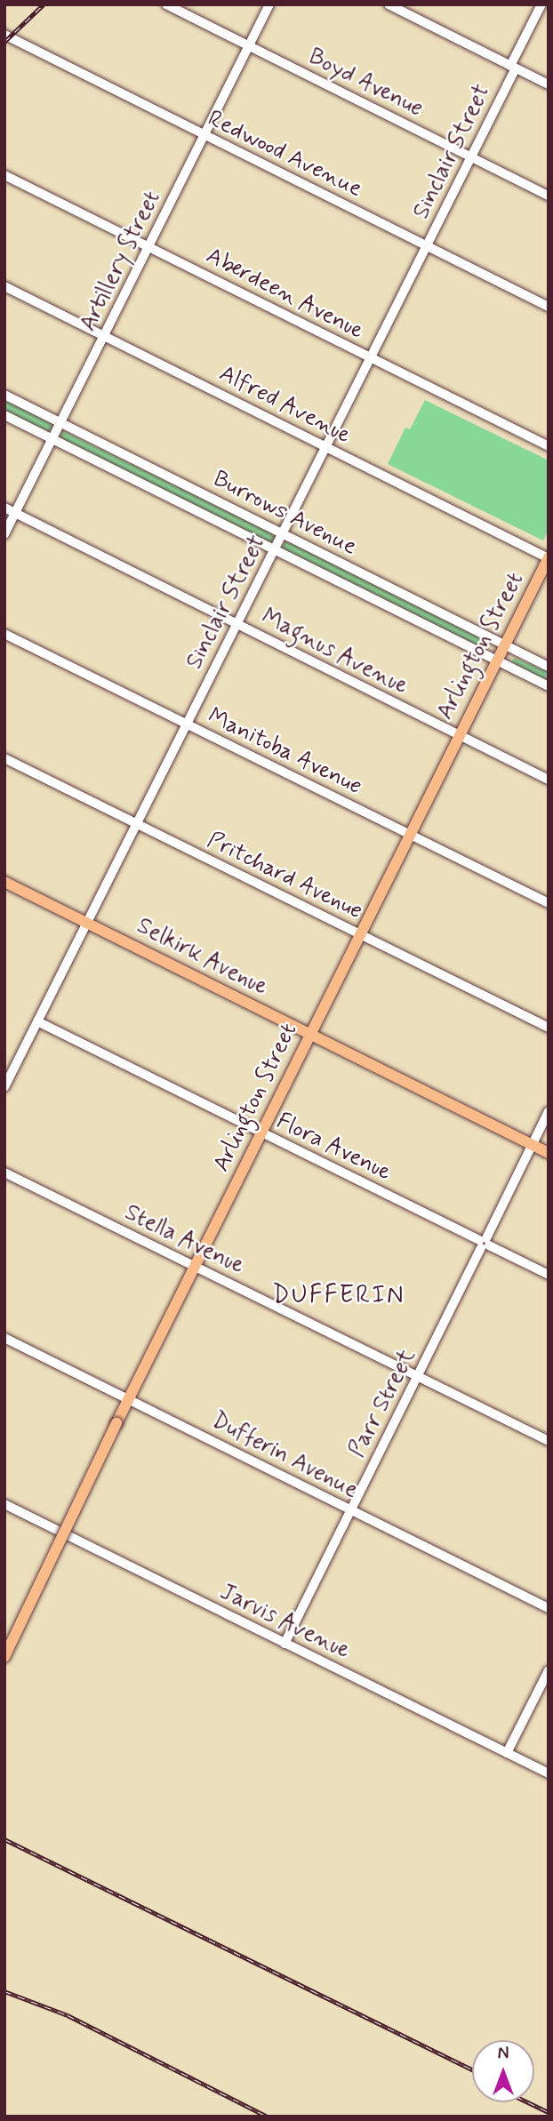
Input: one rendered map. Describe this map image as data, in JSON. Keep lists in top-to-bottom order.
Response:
{
  "streets": {
    "main road": ["Arlington Street", "Selkirk Avenue"],
    "street": [
      "Boyd Avenue",
      "Sinclair Street",
      "Redwood Avenue",
      "Artillery Street",
      "Aberdeen Avenue",
      "Alfred Avenue",
      "Burrows Avenue",
      "Magnus Avenue",
      "Manitoba Avenue",
      "Pritchard Avenue",
      "Flora Avenue",
      "Stella Avenue",
      "Parr Street",
      "Dufferin Avenue",
      "Jarvis Avenue"
    ]
  },
  "crossings": [
    ["Boyd Avenue", "Sinclair Street"],
    ["Boyd Avenue", "Artillery Street"],
    ["Sinclair Street", "Redwood Avenue"],
    ["Sinclair Street", "Aberdeen Avenue"],
    ["Sinclair Street", "Alfred Avenue"],
    ["Sinclair Street", "Burrows Avenue"],
    ["Sinclair Street", "Magnus Avenue"],
    ["Sinclair Street", "Manitoba Avenue"],
    ["Sinclair Street", "Pritchard Avenue"],
    ["Sinclair Street", "Selkirk Avenue"],
    ["Sinclair Street", "Flora Avenue"],
    ["Redwood Avenue", "Artillery Street"],
    ["Artillery Street", "Aberdeen Avenue"],
    ["Artillery Street", "Alfred Avenue"],
    ["Artillery Street", "Burrows Avenue"],
    ["Artillery Street", "Magnus Avenue"],
    ["Alfred Avenue", "Arlington Street"],
    ["Burrows Avenue", "Arlington Street"],
    ["Arlington Street", "Magnus Avenue"],
    ["Arlington Street", "Manitoba Avenue"],
    ["Arlington Street", "Pritchard Avenue"],
    ["Arlington Street", "Selkirk Avenue"],
    ["Arlington Street", "Flora Avenue"],
    ["Arlington Street", "Stella Avenue"],
    ["Arlington Street", "Dufferin Avenue"],
    ["Selkirk Avenue", "Parr Street"],
    ["Flora Avenue", "Parr Street"],
    ["Stella Avenue", "Parr Street"],
    ["Parr Street", "Dufferin Avenue"],
    ["Parr Street", "Jarvis Avenue"]
  ],
  "districts": ["DUFFERIN"],
  "north": "top"
}
